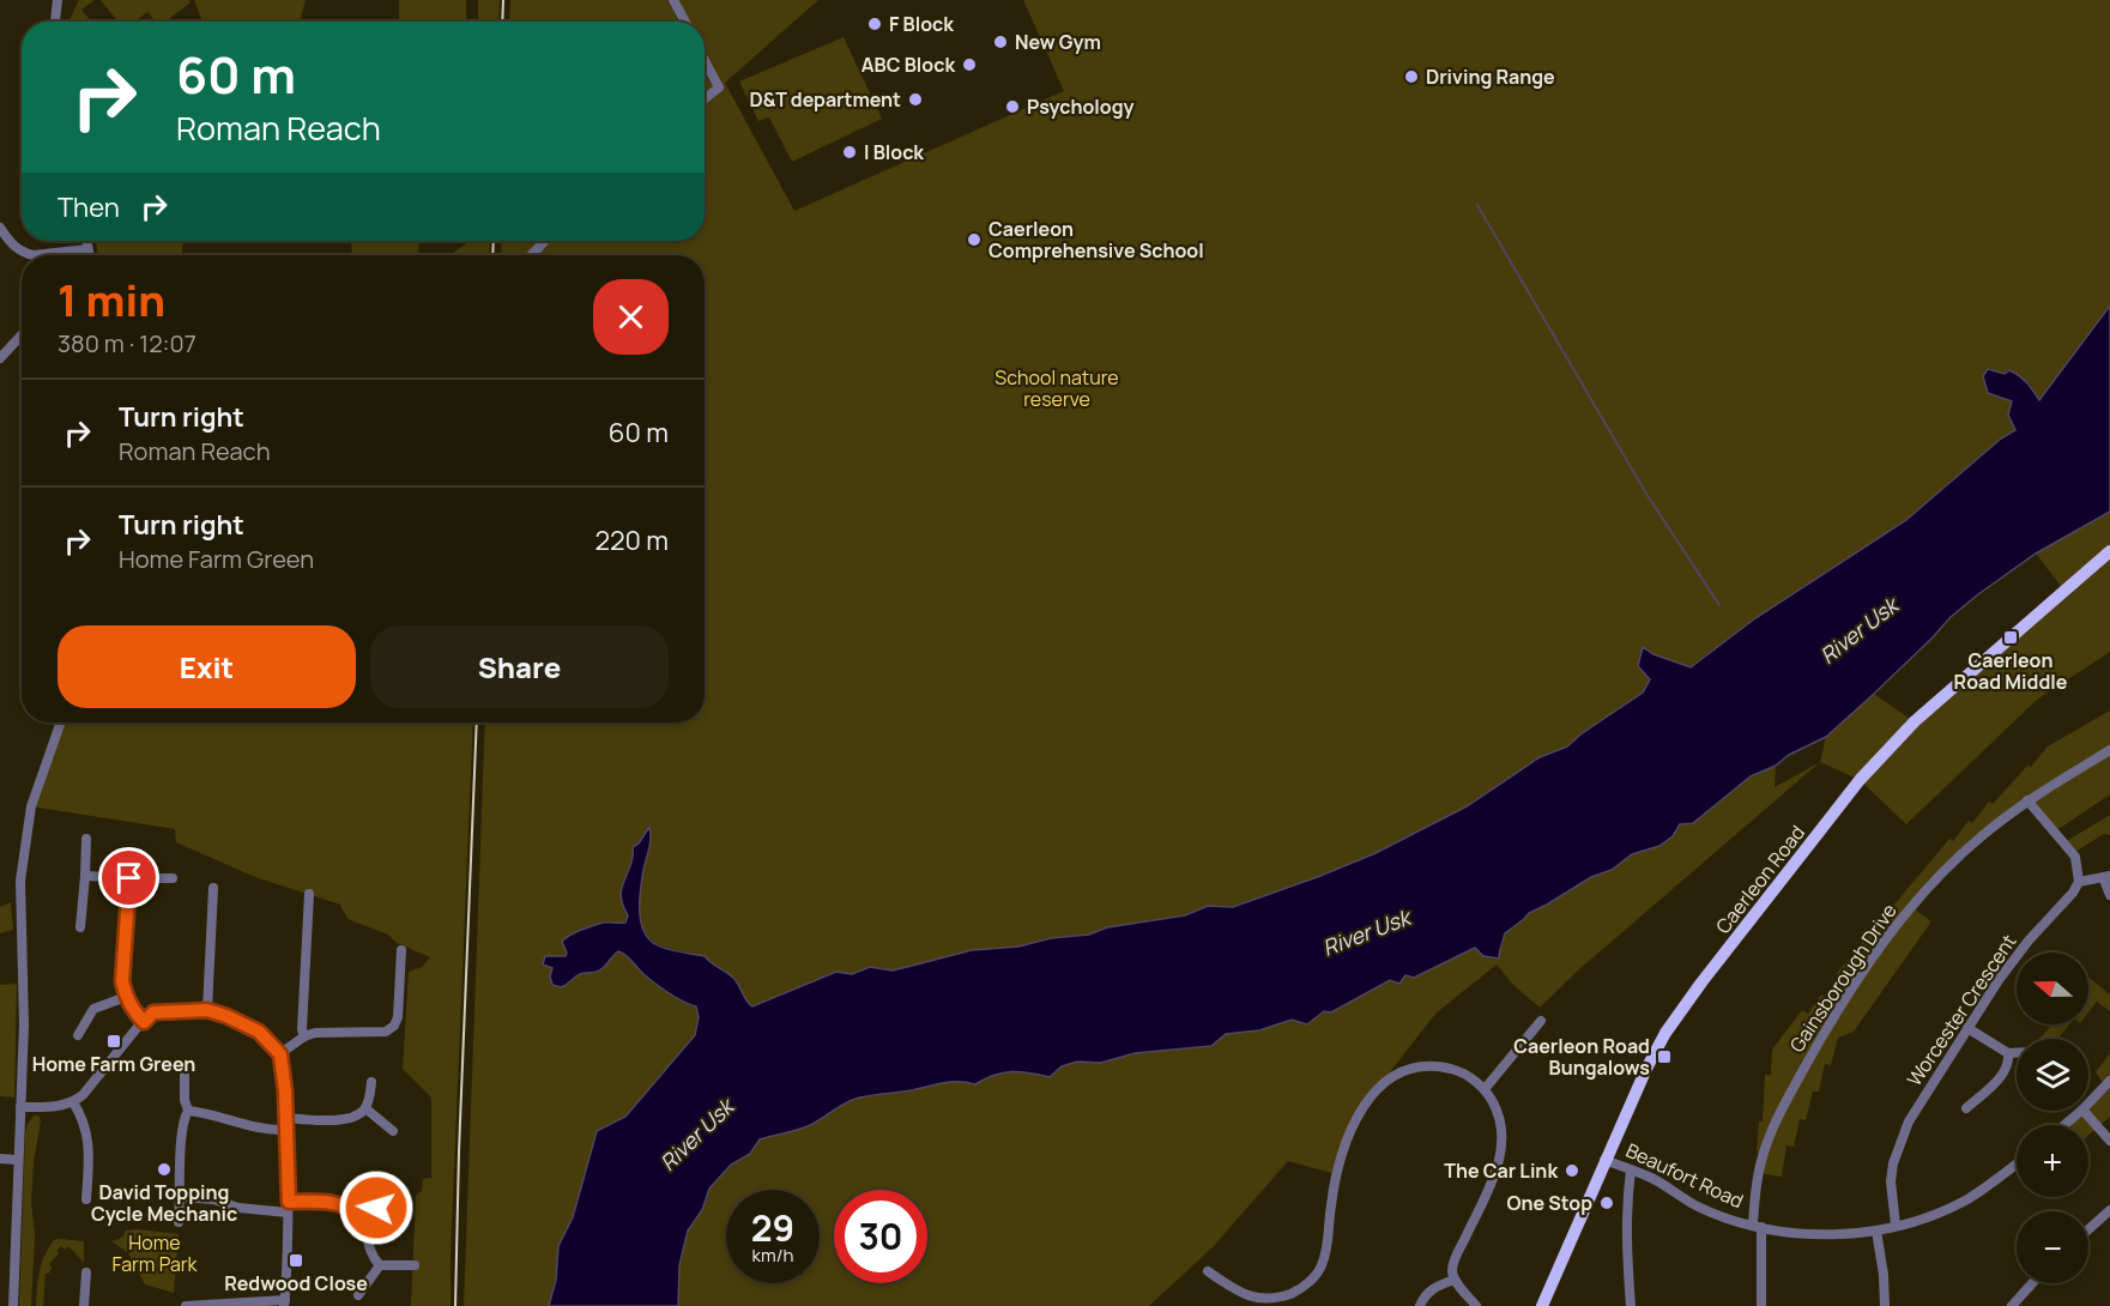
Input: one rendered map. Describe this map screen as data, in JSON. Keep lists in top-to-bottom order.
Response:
{
  "streets": {
    "main road": ["Caerleon Road"],
    "street": ["Gainsborough Drive", "Worcester Crescent", "Beaufort Road"]
  },
  "crossings": [
    ["Caerleon Road", "Beaufort Road"],
    ["Gainsborough Drive", "Beaufort Road"],
    ["Worcester Crescent", "Beaufort Road"]
  ],
  "water": ["River Usk"],
  "parks": ["School nature reserve", "Home Farm Park"],
  "places": {
    "other": [
      "F Block",
      "New Gym",
      "ABC Block",
      "Driving Range",
      "D&T department",
      "Psychology",
      "I Block",
      "Caerleon Comprehensive School",
      "David Topping Cycle Mechanic",
      "The Car Link",
      "One Stop"
    ],
    "transit": [
      "Caerleon Road Middle",
      "Home Farm Green",
      "Caerleon Road Bungalows",
      "Redwood Close"
    ]
  },
  "north": "left",
  "page": {
    "turn": ["60 m", "Roman Reach"],
    "then": "Then",
    "heading": ["1 min", "380 m · 12:07"],
    "list": [
      {
        "name": "Turn right",
        "note": "Roman Reach",
        "value": "60 m"
      },
      {
        "name": "Turn right",
        "note": "Home Farm Green",
        "value": "220 m"
      }
    ],
    "buttons": ["Exit", "Share"],
    "map_buttons": ["+", "−"],
    "speed": "29 km/h",
    "limit": "30"
  }
}
